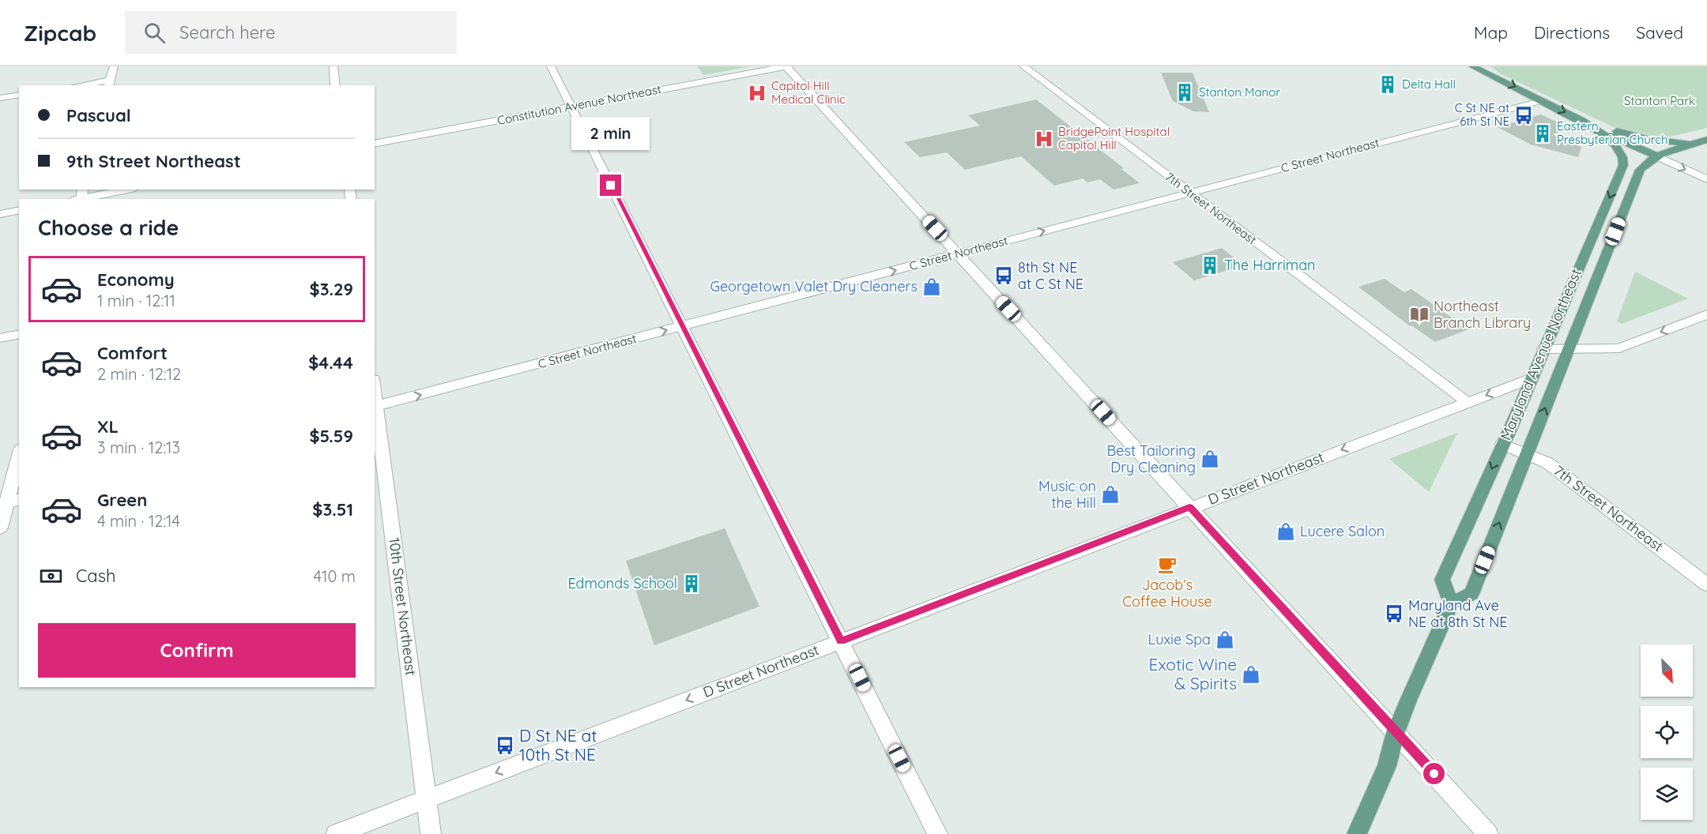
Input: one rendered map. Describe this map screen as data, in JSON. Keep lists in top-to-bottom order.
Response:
{
  "streets": {
    "main road": ["Maryland Avenue Northeast"],
    "street": [
      "Constitution Avenue Northeast",
      "C Street Northeast",
      "7th Street Northeast",
      "D Street Northeast",
      "10th Street Northeast"
    ]
  },
  "crossings": [
    ["C Street Northeast", "7th Street Northeast"],
    ["C Street Northeast", "10th Street Northeast"],
    ["7th Street Northeast", "Maryland Avenue Northeast"],
    ["7th Street Northeast", "D Street Northeast"],
    ["Maryland Avenue Northeast", "D Street Northeast"],
    ["D Street Northeast", "10th Street Northeast"]
  ],
  "one_way": ["C Street Northeast", "D Street Northeast"],
  "parks": ["Stanton Park"],
  "places": {
    "building": [
      "Delta Hall",
      "Stanton Manor",
      "Eastern Presbyterian Church",
      "The Harriman",
      "Edmonds School"
    ],
    "hospital": ["Capitol Hill Medical Clinic", "BridgePoint Hospital Capitol Hill"],
    "bus stop": [
      "C St NE at 6th St NE",
      "8th St NE at C St NE",
      "Maryland Ave NE at 8th St NE",
      "D St NE at 10th St NE"
    ],
    "shop": [
      "Georgetown Valet Dry Cleaners",
      "Best Tailoring Dry Cleaning",
      "Music on the Hill",
      "Lucere Salon",
      "Luxie Spa",
      "Exotic Wine & Spirits"
    ],
    "library": ["Northeast Branch Library"],
    "cafe": ["Jacob’s Coffee House"]
  },
  "north": "bottom right",
  "page": {
    "header": "Zipcab",
    "search": "Search here",
    "nav": ["Map", "Directions", "Saved"],
    "banner": ["Pascual", "9th Street Northeast"],
    "bubble": "2 min",
    "heading": "Choose a ride",
    "list": [
      {
        "name": "Economy",
        "note": "1 min · 12:11",
        "value": "$3.29"
      },
      {
        "name": "Comfort",
        "note": "2 min · 12:12",
        "value": "$4.44"
      },
      {
        "name": "XL",
        "note": "3 min · 12:13",
        "value": "$5.59"
      },
      {
        "name": "Green",
        "note": "4 min · 12:14",
        "value": "$3.51"
      }
    ],
    "pay": ["Cash", "410 m"],
    "buttons": "Confirm"
  }
}
